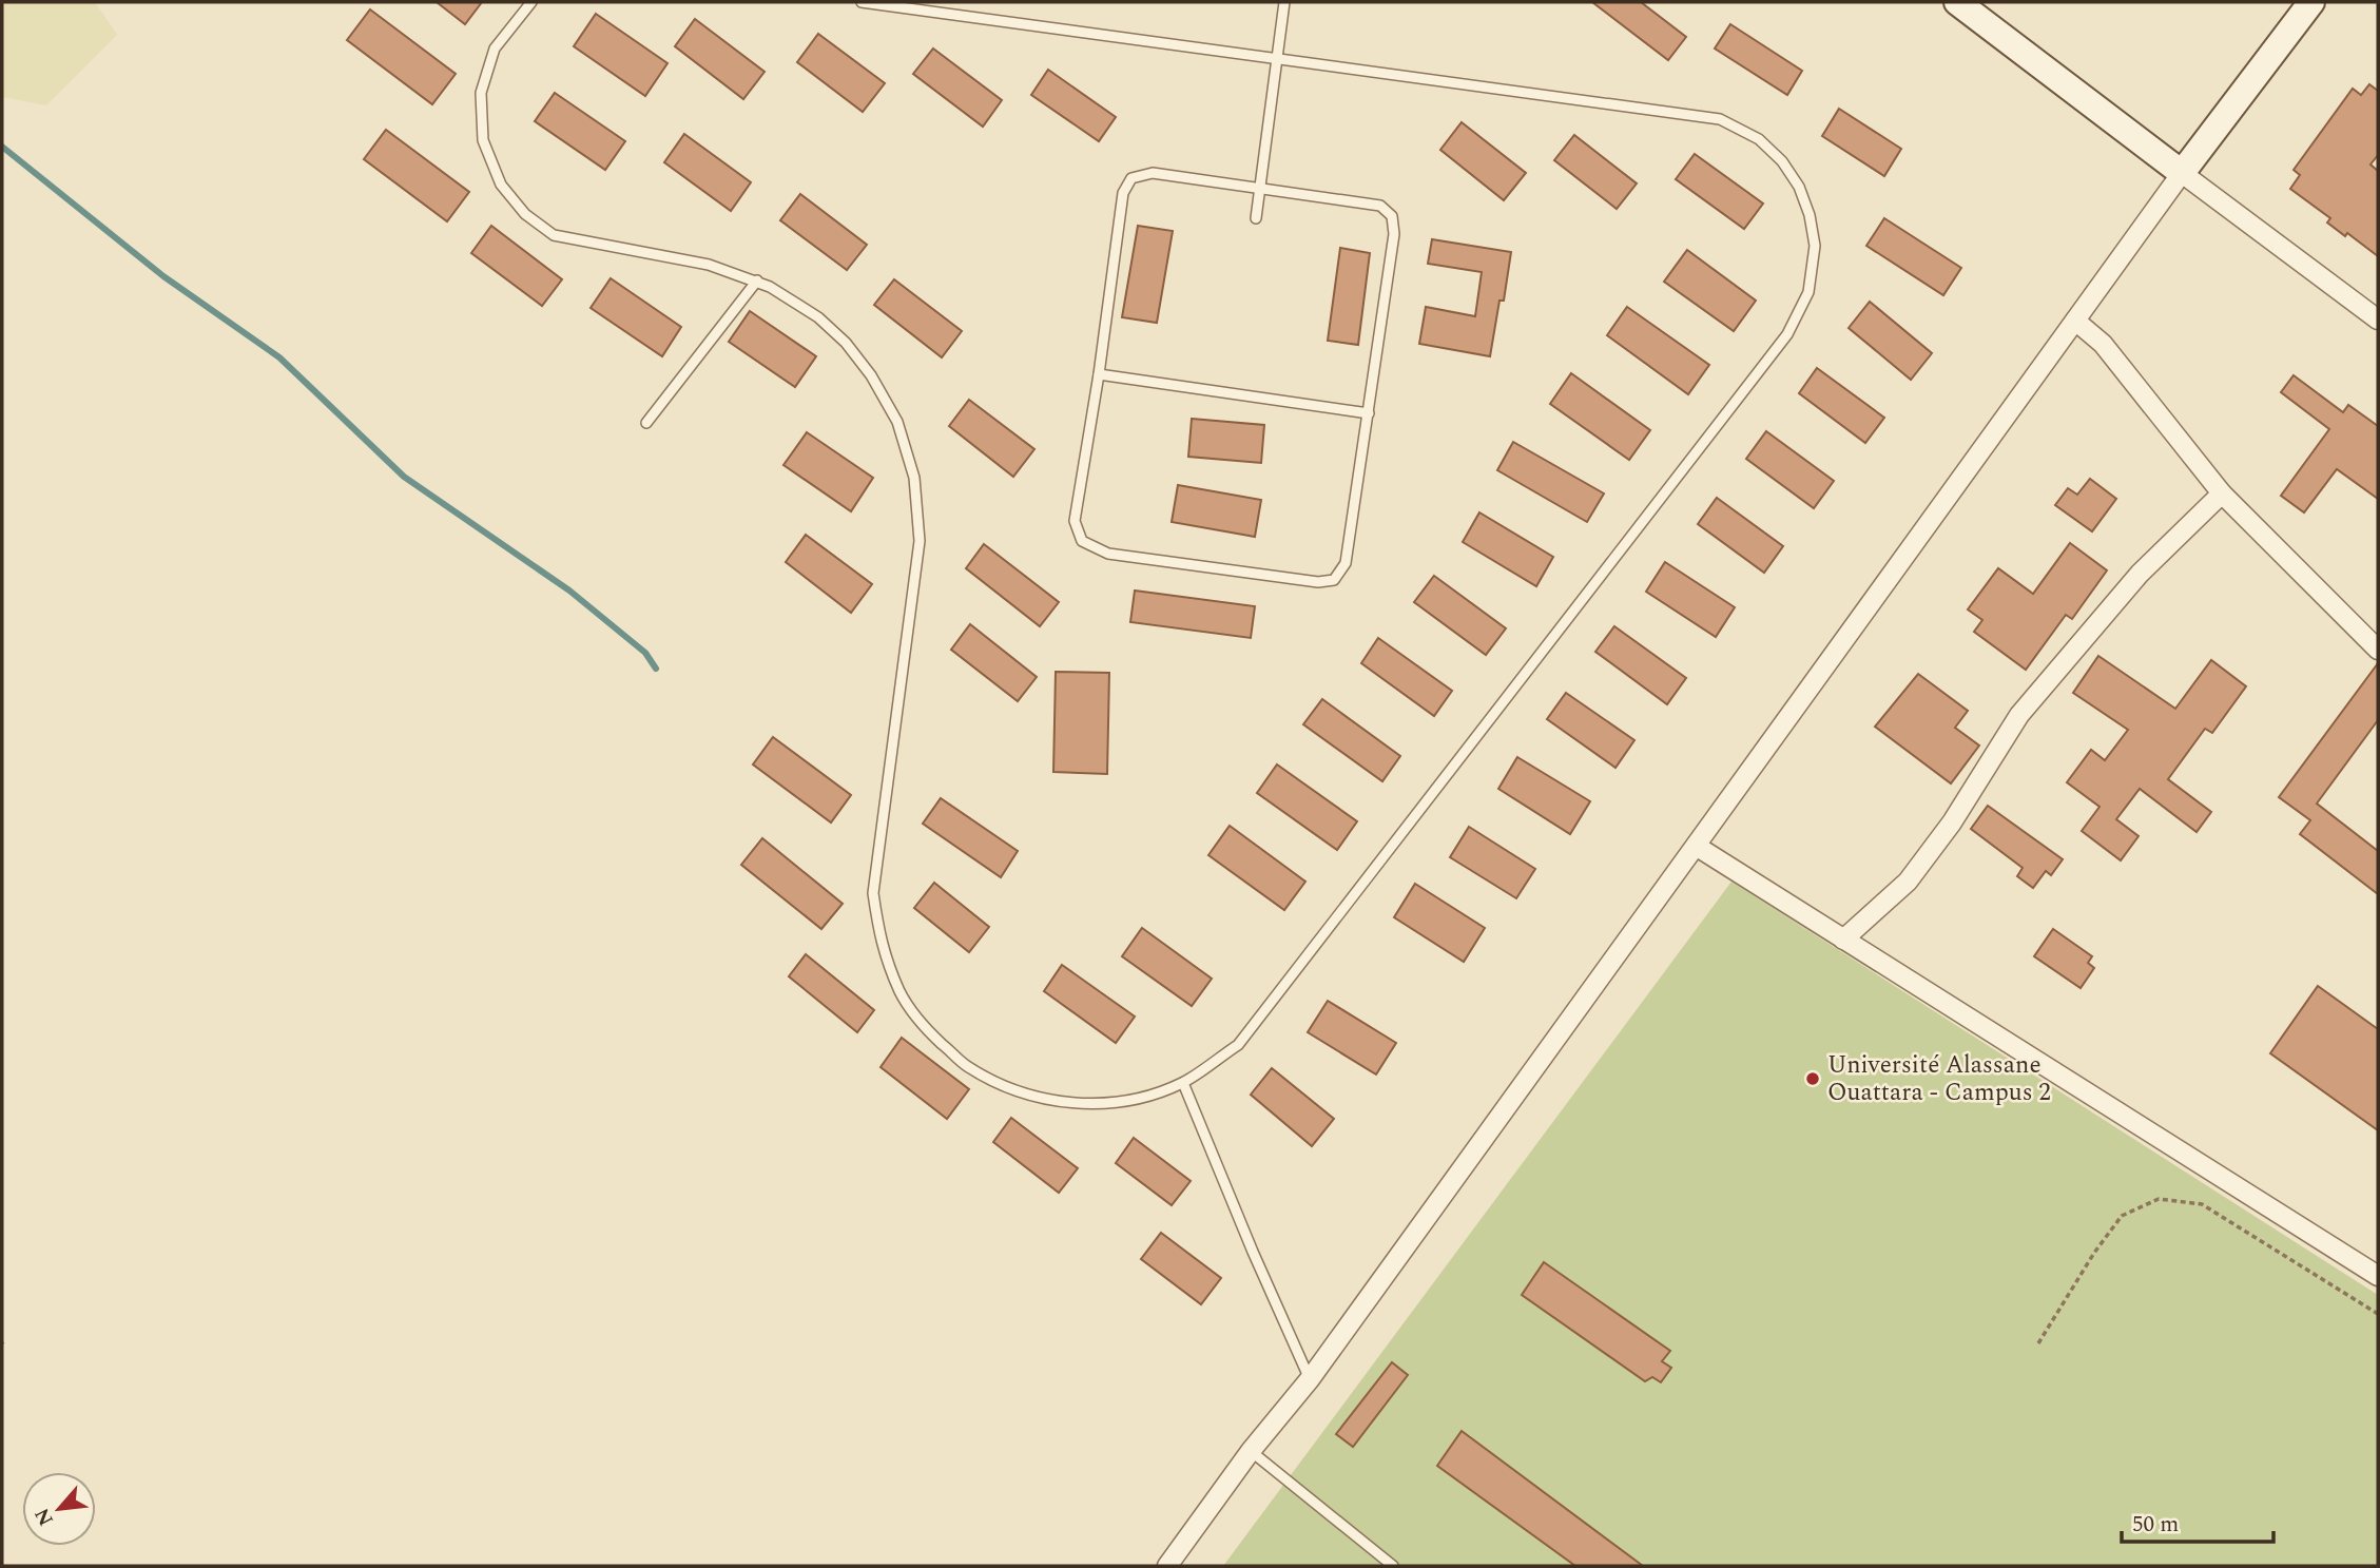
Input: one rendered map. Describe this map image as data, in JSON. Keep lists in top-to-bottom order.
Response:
{
  "places": ["Université Alassane Ouattara - Campus 2"],
  "scale_bar": "50 m",
  "north": "bottom left"
}
